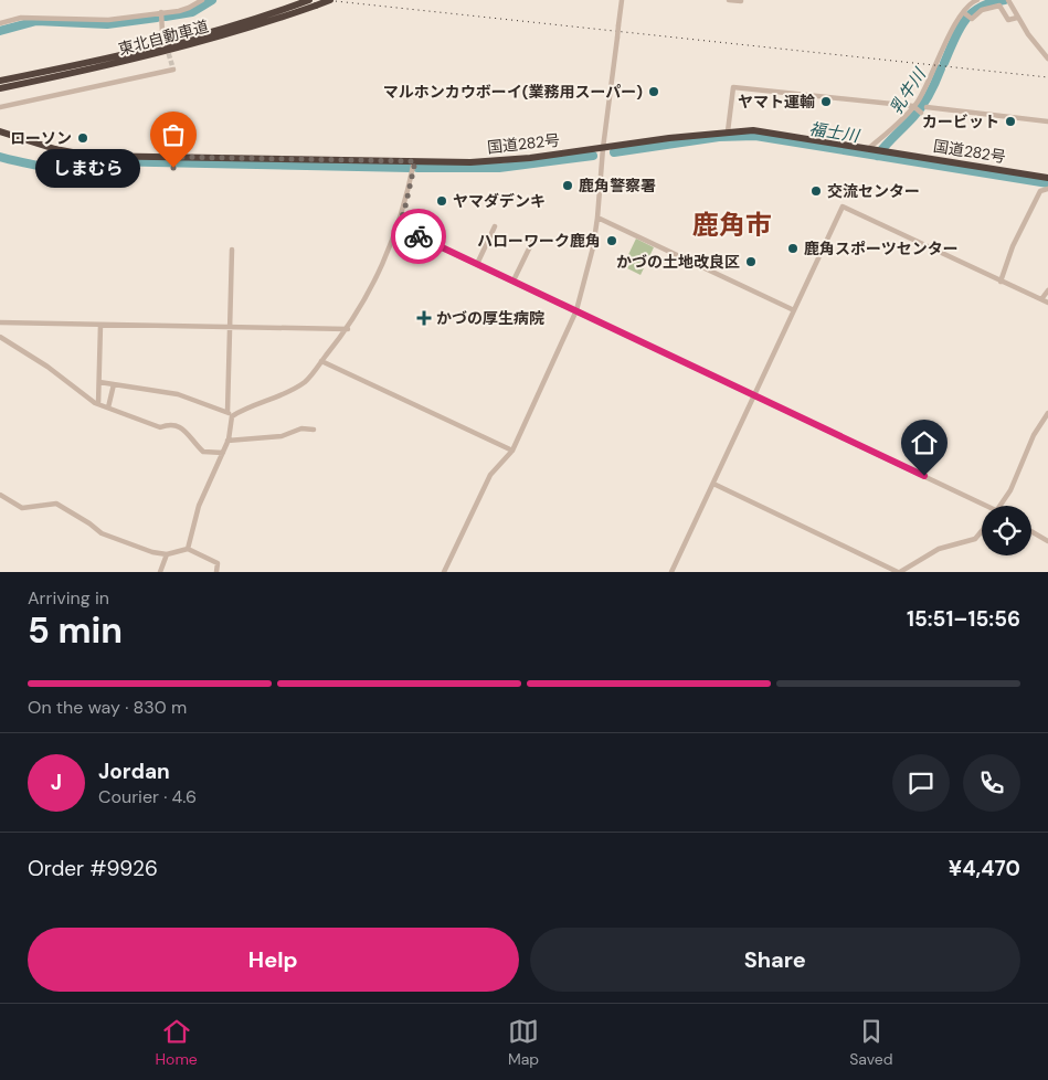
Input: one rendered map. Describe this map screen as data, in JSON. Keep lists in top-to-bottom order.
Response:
{
  "streets": {
    "highway": ["東北自動車道", "国道282号"]
  },
  "districts": ["鹿角市"],
  "water": ["乳牛川", "福士川"],
  "places": {
    "other": [
      "マルホンカウボーイ(業務用スーパー)",
      "ヤマト運輸",
      "カービット",
      "ローソン",
      "しまむら",
      "鹿角警察署",
      "交流センター",
      "ヤマダデンキ",
      "ハローワーク鹿角",
      "鹿角スポーツセンター",
      "かづの土地改良区"
    ],
    "health": ["かづの厚生病院"]
  },
  "page": {
    "bubble": "しまむら",
    "heading": ["5 min", "Arriving in", "15:51–15:56"],
    "panel": [
      "Jordan",
      "Courier · 4.6",
      "Order #9926",
      "¥4,470"
    ],
    "bar": "On the way · 830 m",
    "round": "J",
    "buttons": ["Help", "Share"],
    "tabs": ["Home", "Map", "Saved"]
  }
}
